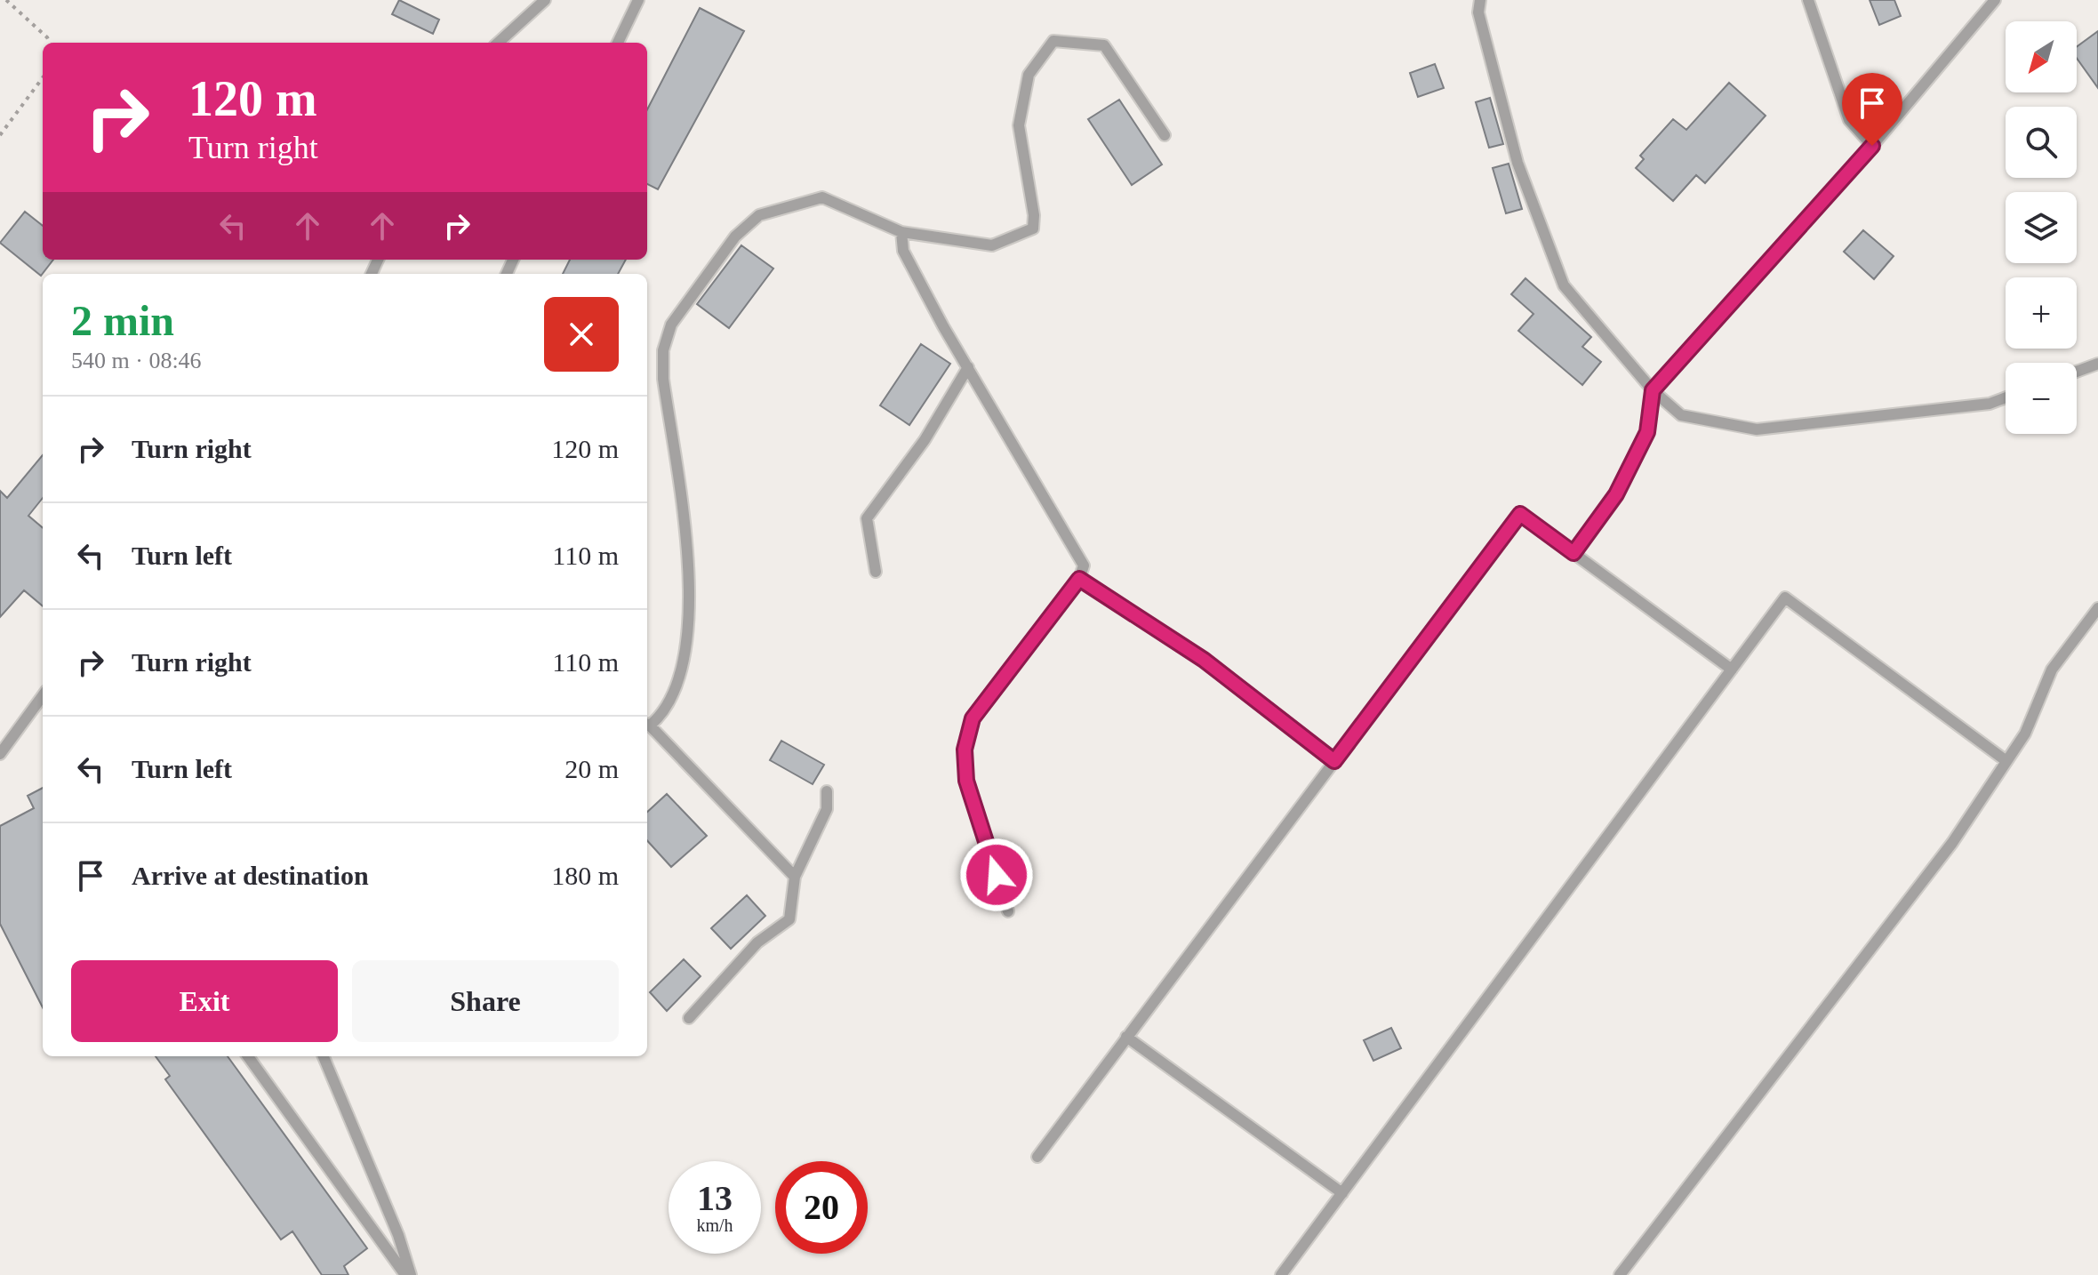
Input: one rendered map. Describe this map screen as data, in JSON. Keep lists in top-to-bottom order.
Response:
{
  "north": "bottom left",
  "page": {
    "map_buttons": ["+", "−"],
    "turn": ["120 m", "Turn right"],
    "heading": ["2 min", "540 m · 08:46"],
    "list": [
      {
        "name": "Turn right",
        "value": "120 m"
      },
      {
        "name": "Turn left",
        "value": "110 m"
      },
      {
        "name": "Turn right",
        "value": "110 m"
      },
      {
        "name": "Turn left",
        "value": "20 m"
      },
      {
        "name": "Arrive at destination",
        "value": "180 m"
      }
    ],
    "buttons": ["Exit", "Share"],
    "speed": "13 km/h",
    "limit": "20"
  }
}
